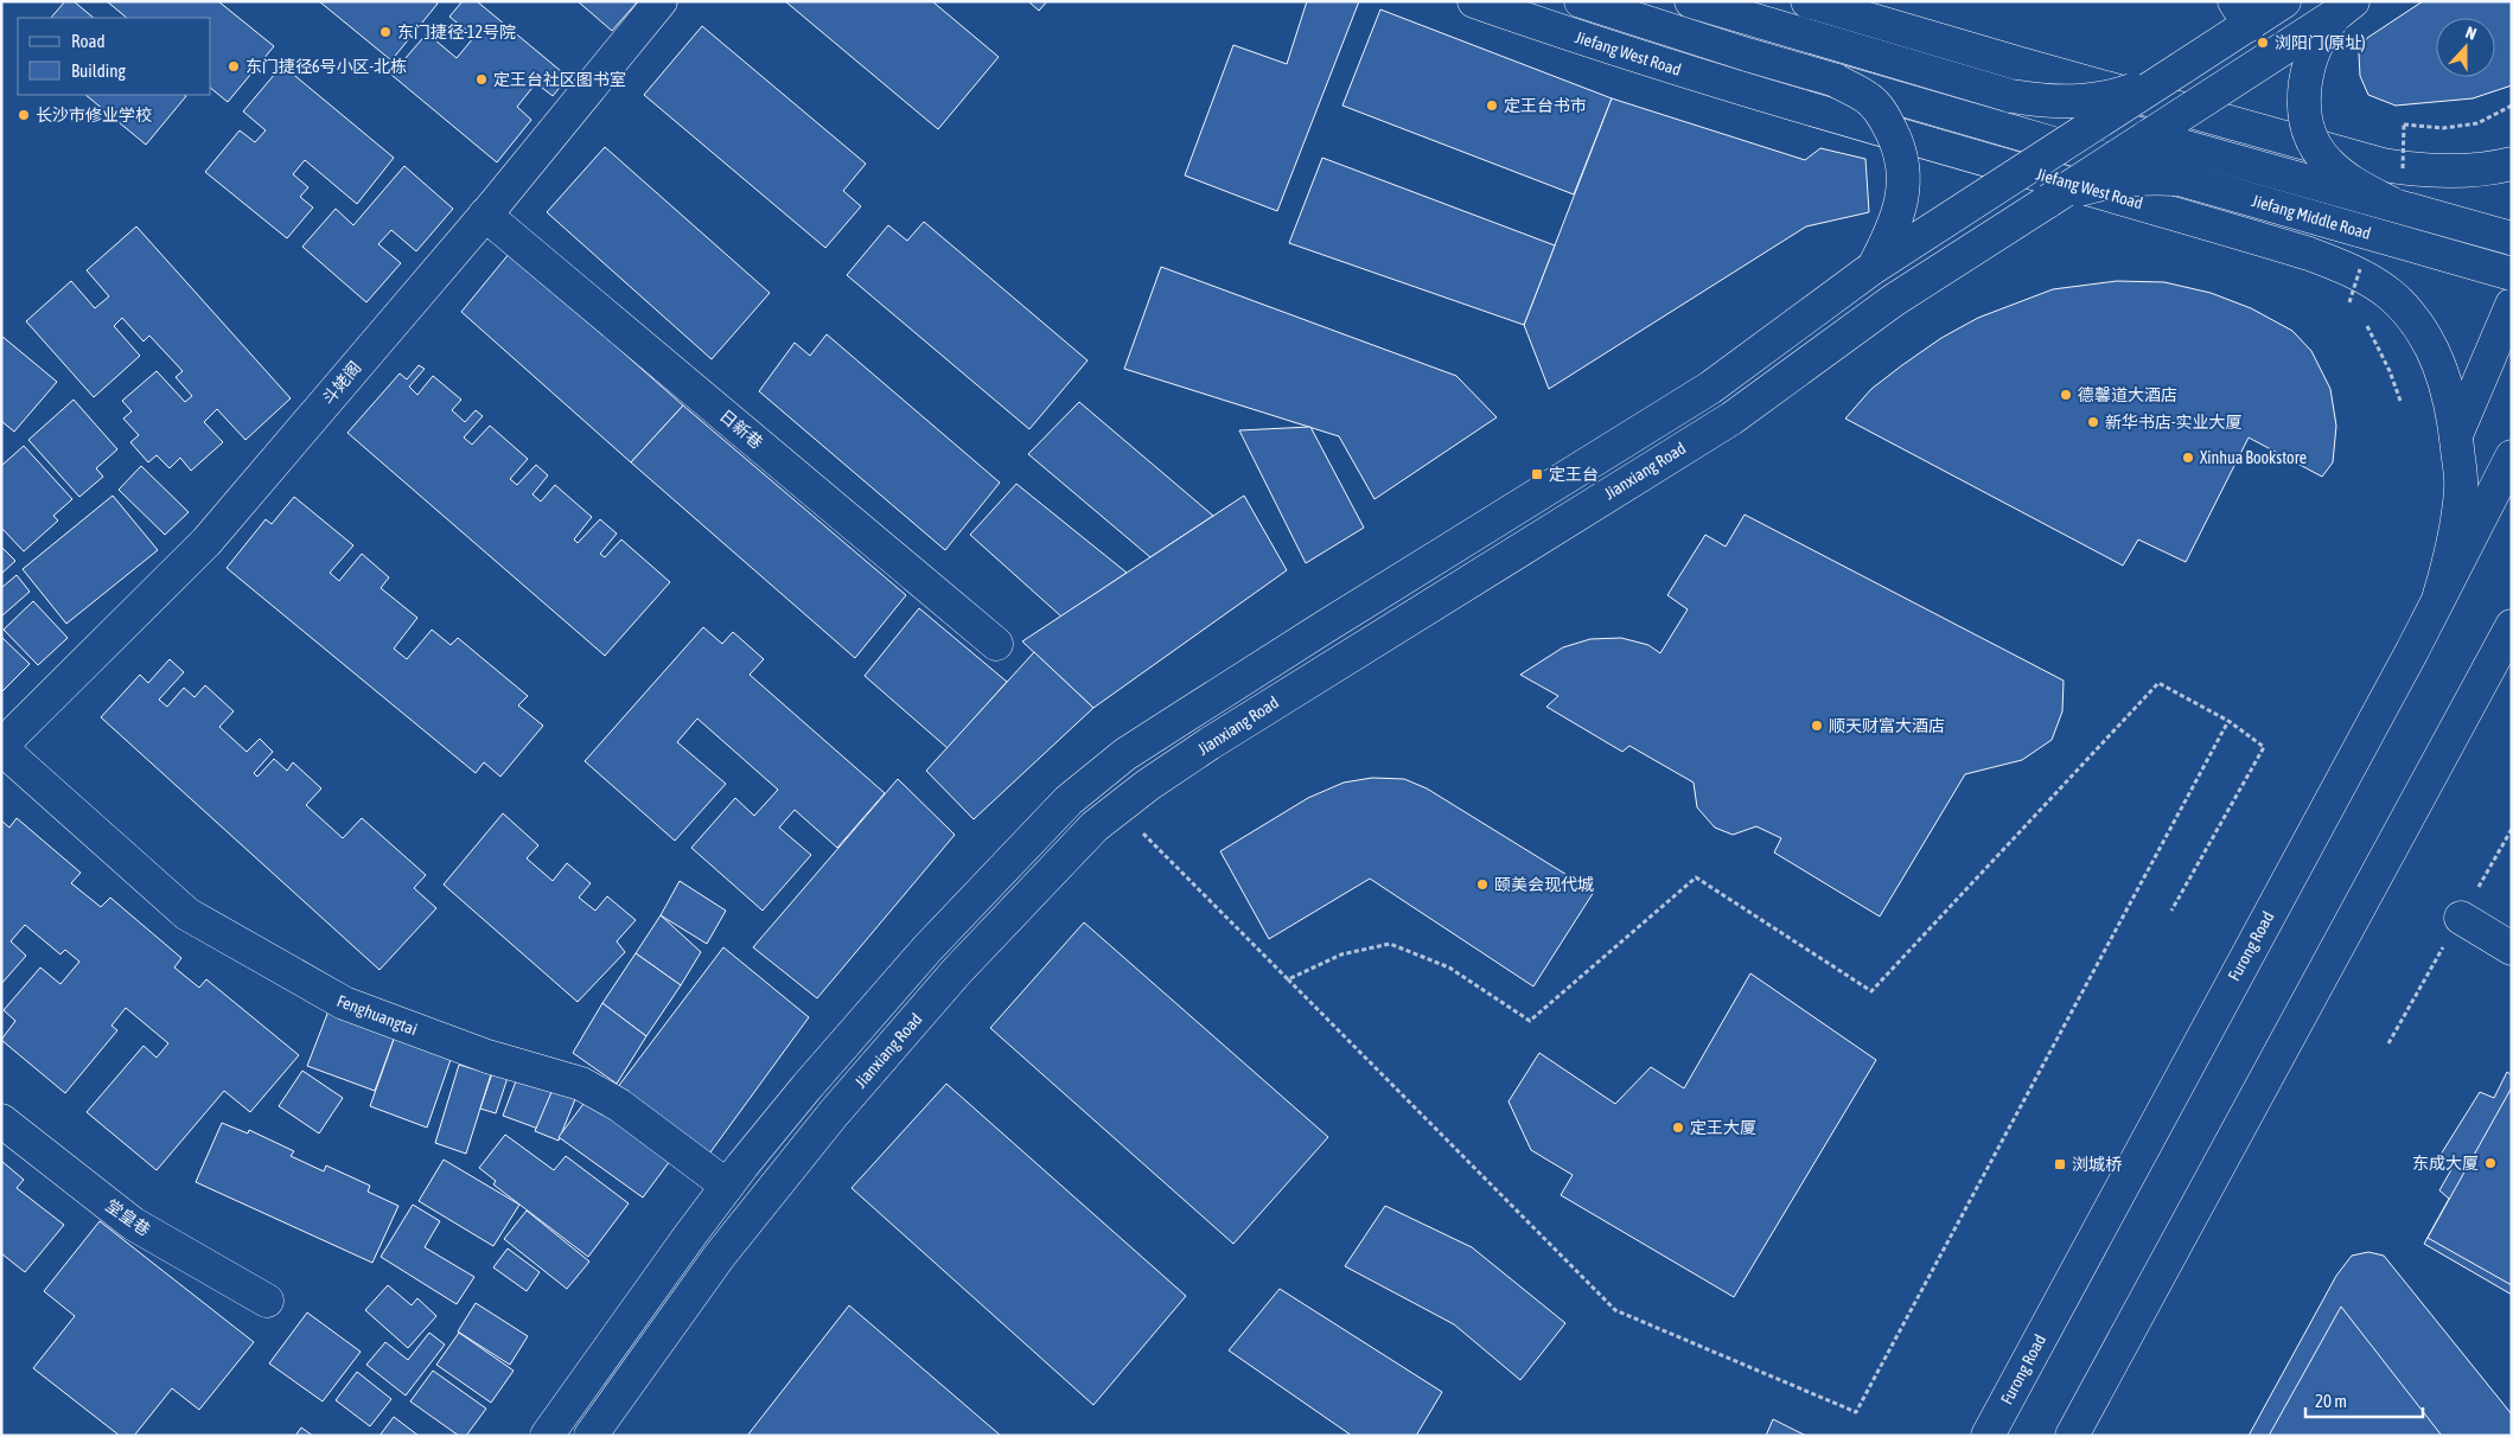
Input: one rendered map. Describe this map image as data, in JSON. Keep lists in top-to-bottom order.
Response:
{
  "streets": {
    "main road": [
      "Jiefang West Road",
      "Jiefang Middle Road",
      "斗姥阁",
      "日新巷",
      "Jianxiang Road",
      "Furong Road",
      "Fenghuangtai",
      "堂皇巷"
    ]
  },
  "crossings": [
    ["Jiefang West Road", "Jiefang Middle Road"],
    ["Jiefang West Road", "Furong Road"],
    ["斗姥阁", "日新巷"],
    ["斗姥阁", "Fenghuangtai"]
  ],
  "places": {
    "other": [
      "东门捷径-12号院",
      "浏阳门(原址)",
      "东门捷径6号小区-北栋",
      "定王台社区图书室",
      "定王台书市",
      "长沙市修业学校",
      "德馨道大酒店",
      "新华书店-实业大厦",
      "Xinhua Bookstore",
      "顺天财富大酒店",
      "颐美会现代城",
      "定王大厦",
      "东成大厦"
    ],
    "transit": ["定王台", "浏城桥"]
  },
  "legend": ["Road", "Building"],
  "scale_bar": "20 m",
  "north": "top"
}
